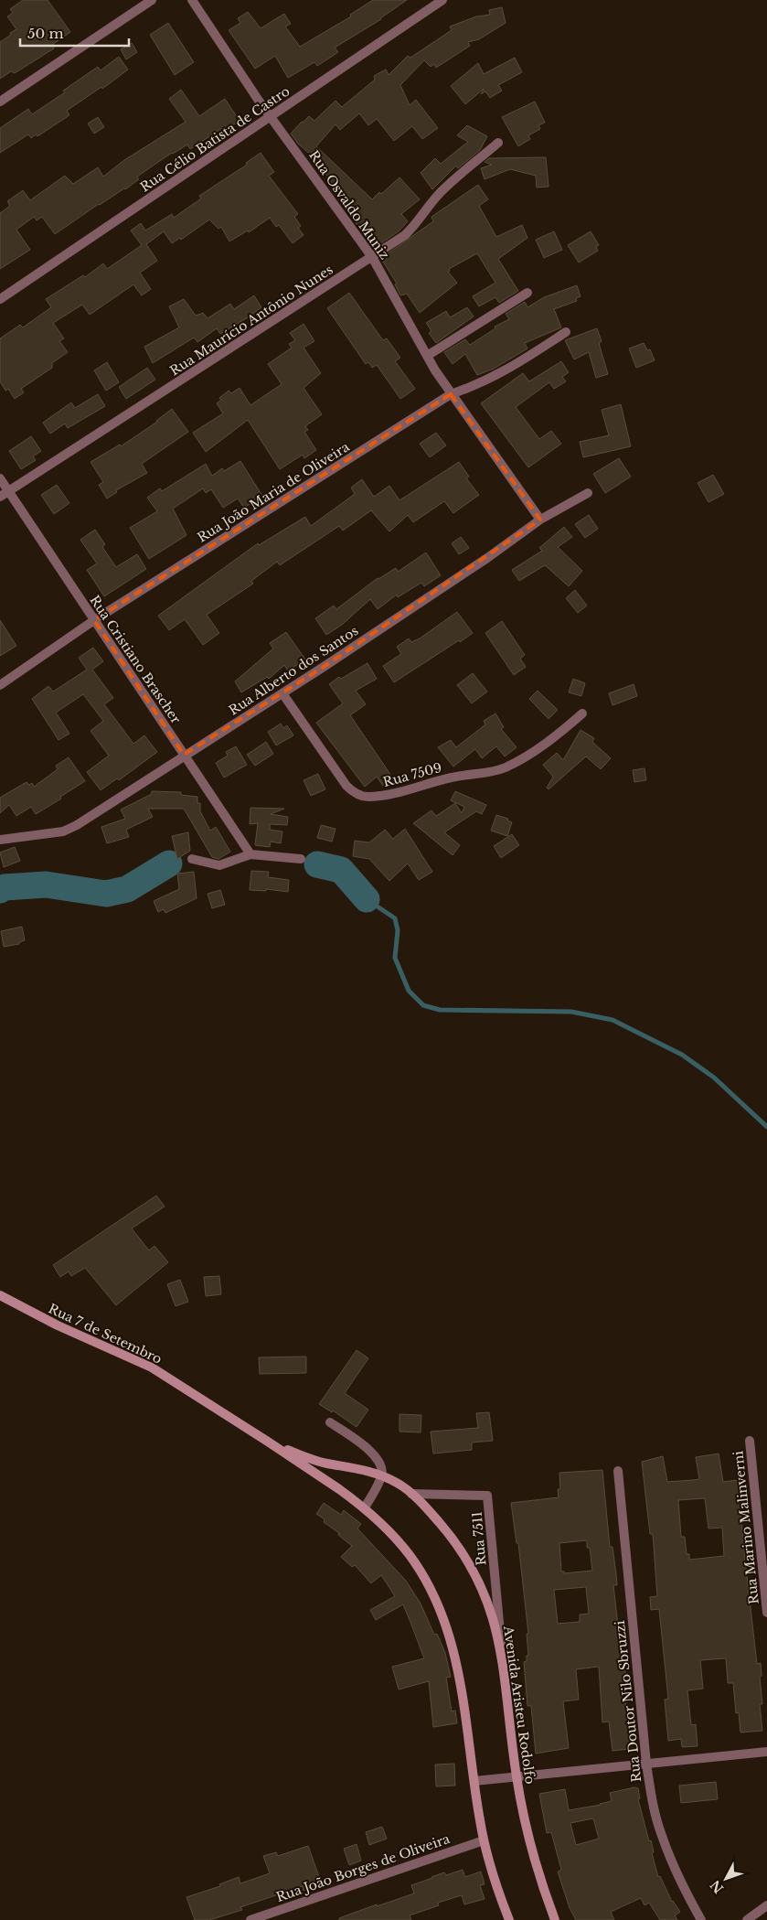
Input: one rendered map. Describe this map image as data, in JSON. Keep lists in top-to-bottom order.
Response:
{
  "streets": {
    "street": [
      "Rua Célio Batista de Castro",
      "Rua Osvaldo Muniz",
      "Rua Maurício Antônio Nunes",
      "Rua João Maria de Oliveira",
      "Rua Cristiano Brascher",
      "Rua Alberto dos Santos",
      "Rua 7509",
      "Rua 7 de Setembro",
      "Rua Marino Malinverni",
      "Rua 7511",
      "Rua Doutor Nilo Sbruzzi",
      "Avenida Aristeu Rodolfo",
      "Rua João Borges de Oliveira"
    ]
  },
  "crossings": [
    ["Rua Célio Batista de Castro", "Rua Osvaldo Muniz"],
    ["Rua Osvaldo Muniz", "Rua Maurício Antônio Nunes"],
    ["Rua Osvaldo Muniz", "Rua João Maria de Oliveira"],
    ["Rua Osvaldo Muniz", "Rua Alberto dos Santos"],
    ["Rua Maurício Antônio Nunes", "Rua Cristiano Brascher"],
    ["Rua João Maria de Oliveira", "Rua Cristiano Brascher"],
    ["Rua Cristiano Brascher", "Rua Alberto dos Santos"],
    ["Rua Alberto dos Santos", "Rua 7509"],
    ["Rua 7 de Setembro", "Avenida Aristeu Rodolfo"],
    ["Rua 7511", "Avenida Aristeu Rodolfo"]
  ],
  "scale_bar": "50 m",
  "north": "bottom left"
}
